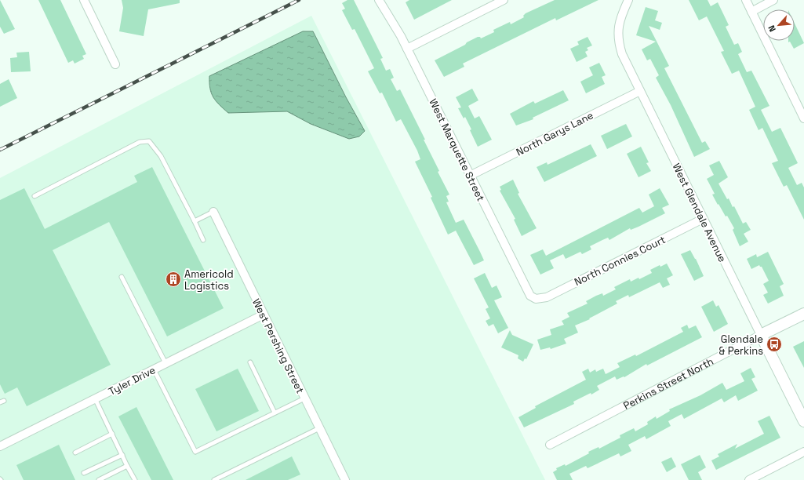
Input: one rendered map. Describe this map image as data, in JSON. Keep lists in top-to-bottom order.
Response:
{
  "streets": {
    "street": [
      "North Garys Lane",
      "West Marquette Street",
      "West Glendale Avenue",
      "North Connies Court",
      "West Pershing Street",
      "Tyler Drive",
      "Perkins Street North"
    ]
  },
  "crossings": [
    ["North Garys Lane", "West Marquette Street"],
    ["North Garys Lane", "West Glendale Avenue"],
    ["West Marquette Street", "North Connies Court"],
    ["West Glendale Avenue", "North Connies Court"],
    ["West Glendale Avenue", "Perkins Street North"],
    ["West Pershing Street", "Tyler Drive"]
  ],
  "places": {
    "building": ["Americold Logistics"],
    "bus stop": ["Glendale & Perkins"]
  },
  "north": "bottom left"
}
